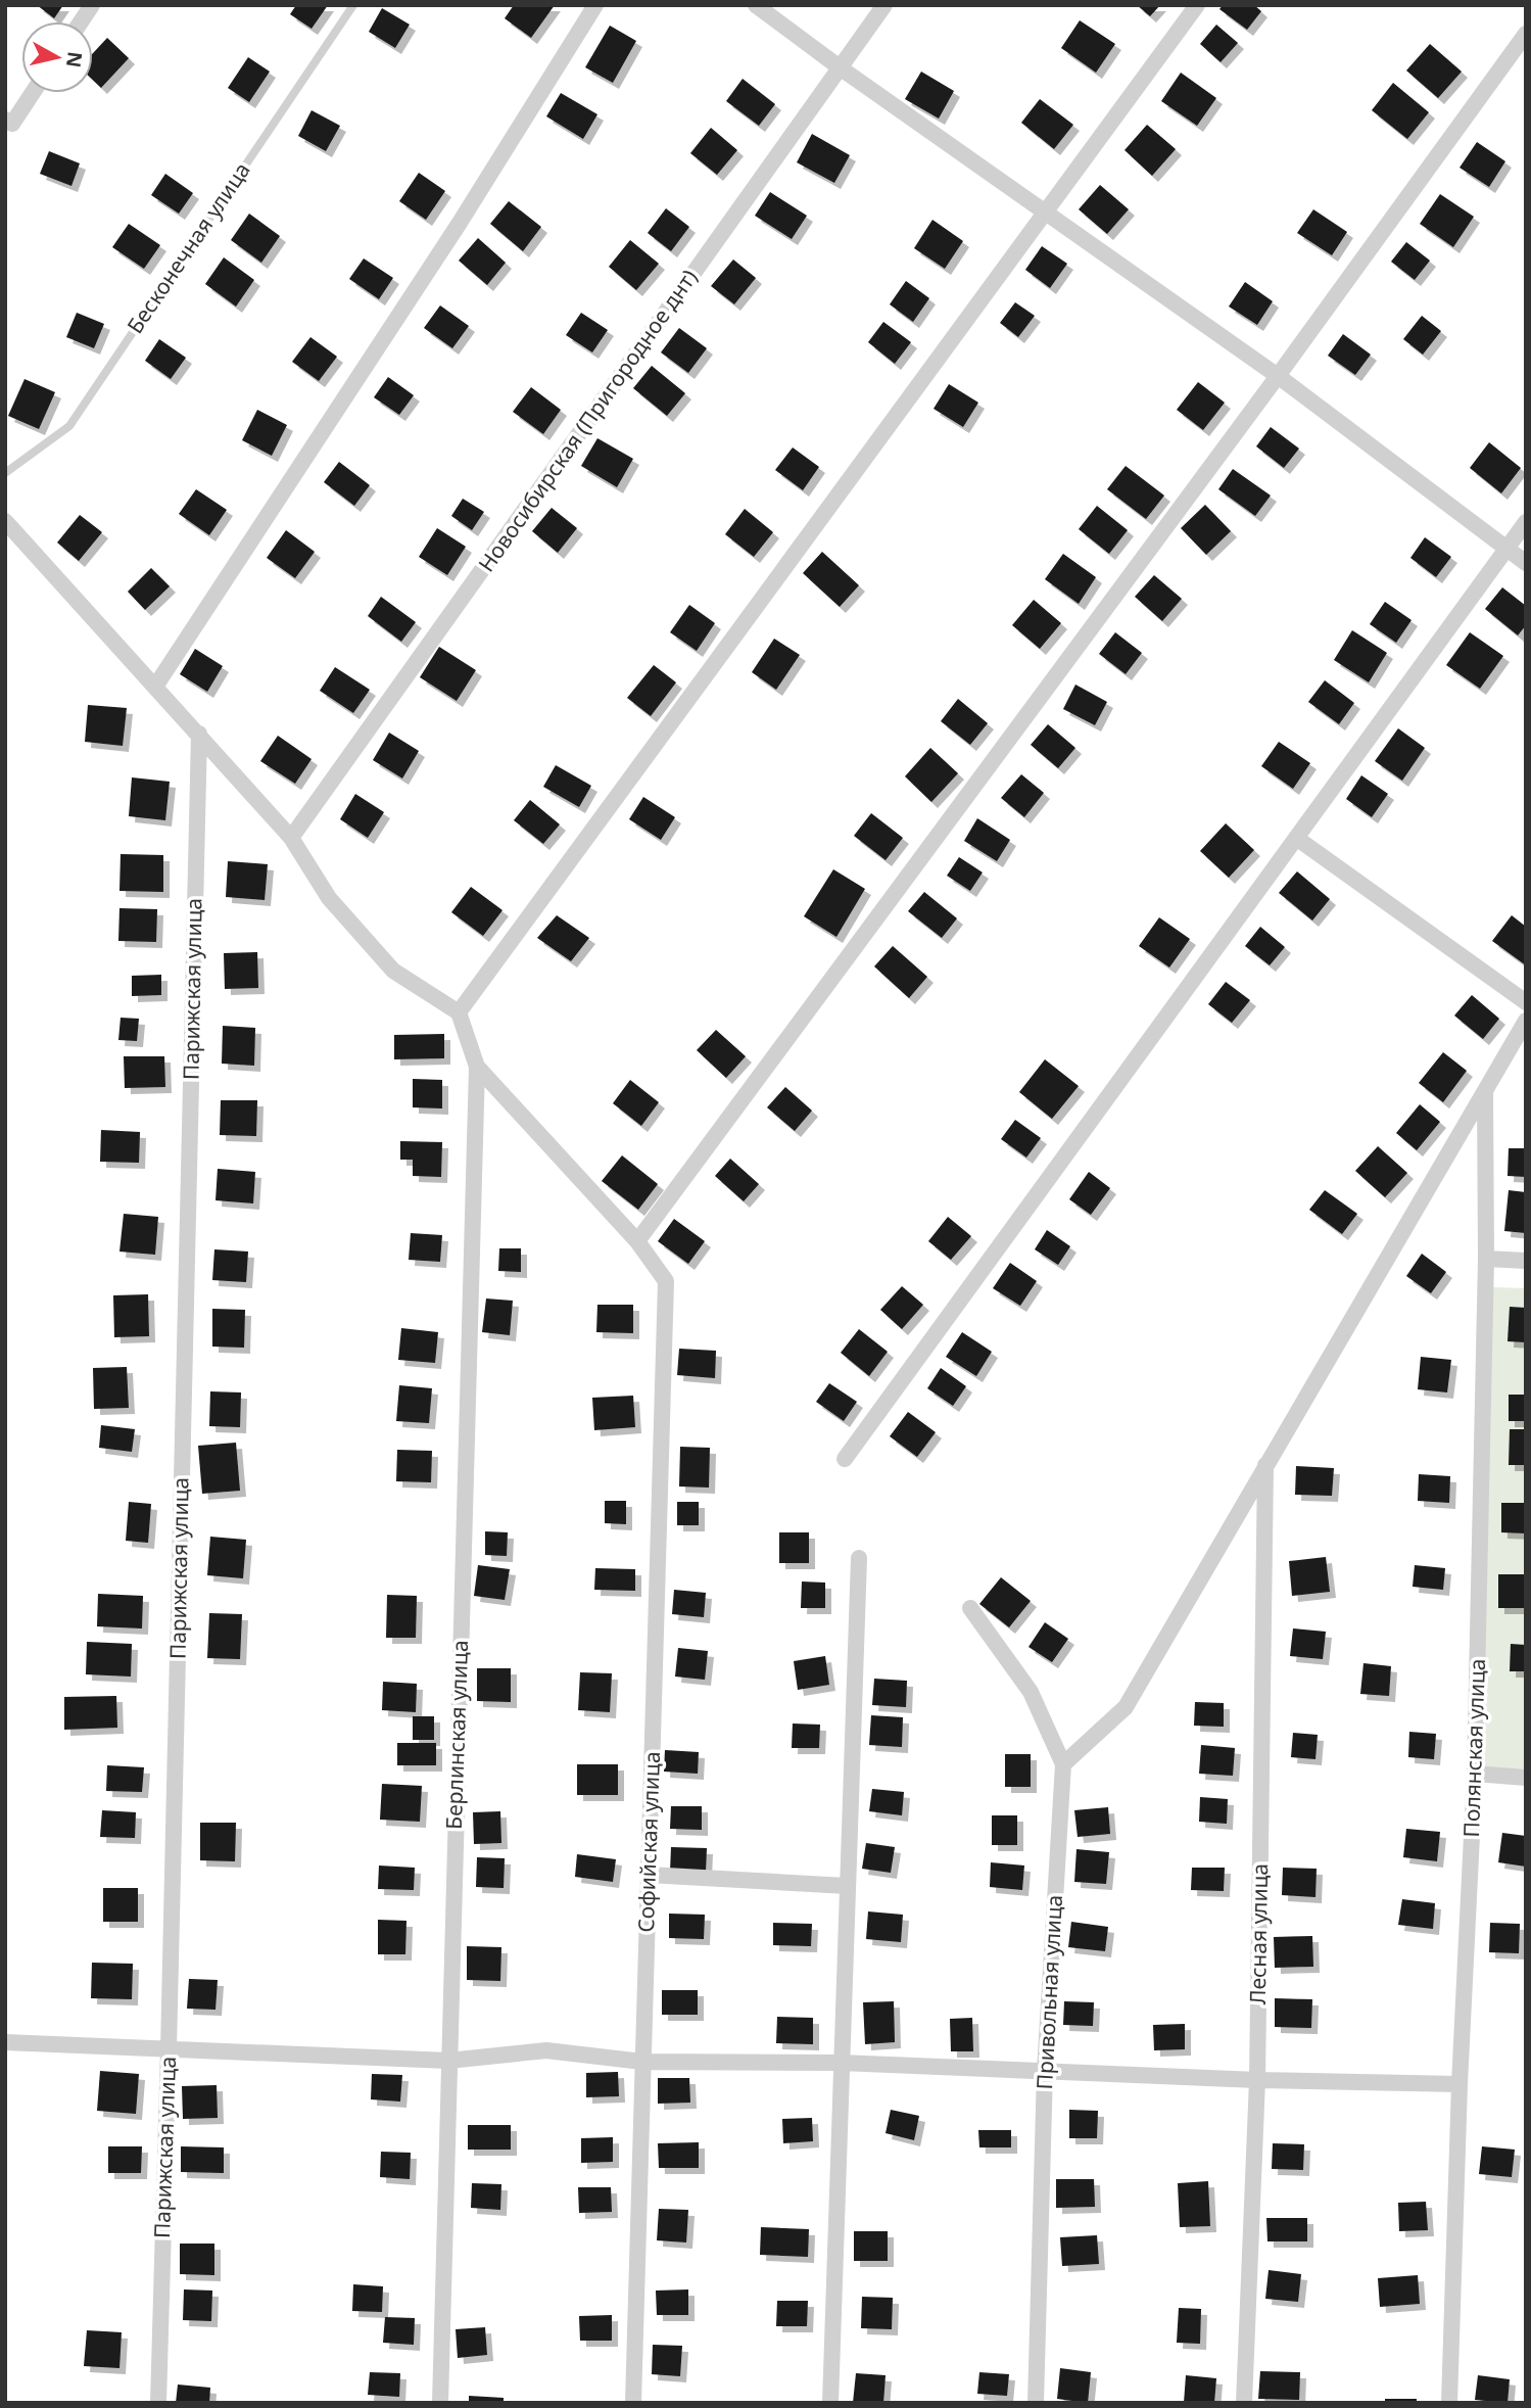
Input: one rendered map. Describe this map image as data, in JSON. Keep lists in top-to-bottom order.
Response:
{
  "streets": {
    "street": [
      "Новосибирская (Пригородное днт)",
      "Парижская улица",
      "Берлинская улица",
      "Полянская улица",
      "Софийская улица",
      "Лесная улица",
      "Привольная улица"
    ],
    "lane": ["Бесконечная улица"]
  },
  "north": "right"
}
